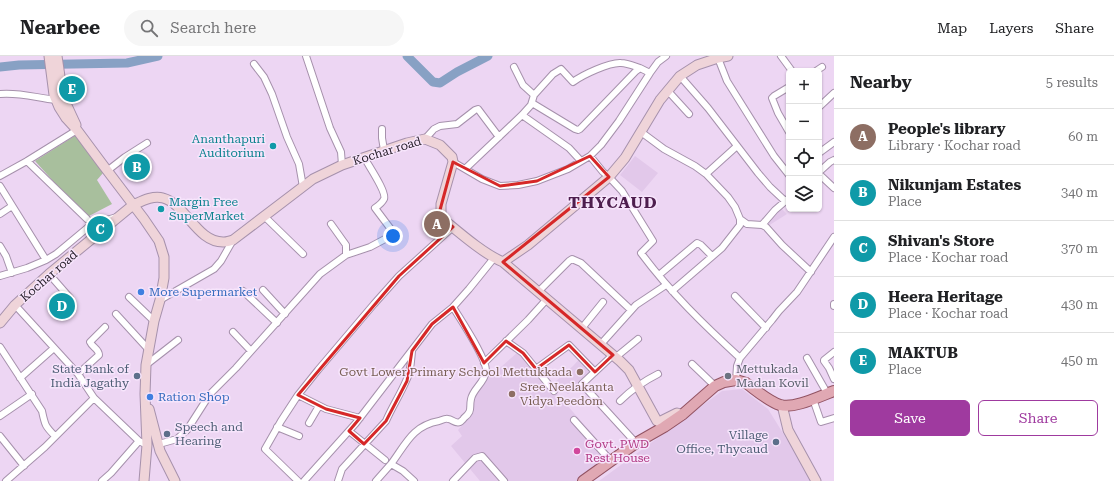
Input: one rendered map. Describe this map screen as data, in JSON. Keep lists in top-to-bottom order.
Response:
{
  "streets": {
    "street": ["Kochar road"]
  },
  "districts": ["THYCAUD"],
  "places": [
    "Ananthapuri Auditorium",
    "Margin Free SuperMarket",
    "More Supermarket",
    "Govt Lower Primary School Mettukkada",
    "State Bank of India Jagathy",
    "Mettukada Madan Kovil",
    "Sree Neelakanta Vidya Peedom",
    "Ration Shop",
    "Speech and Hearing",
    "Village Office, Thycaud",
    "Govt. PWD Rest House"
  ],
  "page": {
    "header": "Nearbee",
    "search": "Search here",
    "nav": ["Map", "Layers", "Share"],
    "heading": ["Nearby", "5 results"],
    "map_buttons": ["+", "−"],
    "pins": [
      "E",
      "B",
      "A",
      "C",
      "D"
    ],
    "list": [
      {
        "mark": "A",
        "name": "People's library",
        "note": "Library · Kochar road",
        "value": "60 m"
      },
      {
        "mark": "B",
        "name": "Nikunjam Estates",
        "note": "Place",
        "value": "340 m"
      },
      {
        "mark": "C",
        "name": "Shivan's Store",
        "note": "Place · Kochar road",
        "value": "370 m"
      },
      {
        "mark": "D",
        "name": "Heera Heritage",
        "note": "Place · Kochar road",
        "value": "430 m"
      },
      {
        "mark": "E",
        "name": "MAKTUB",
        "note": "Place",
        "value": "450 m"
      }
    ],
    "buttons": ["Save", "Share"]
  }
}
